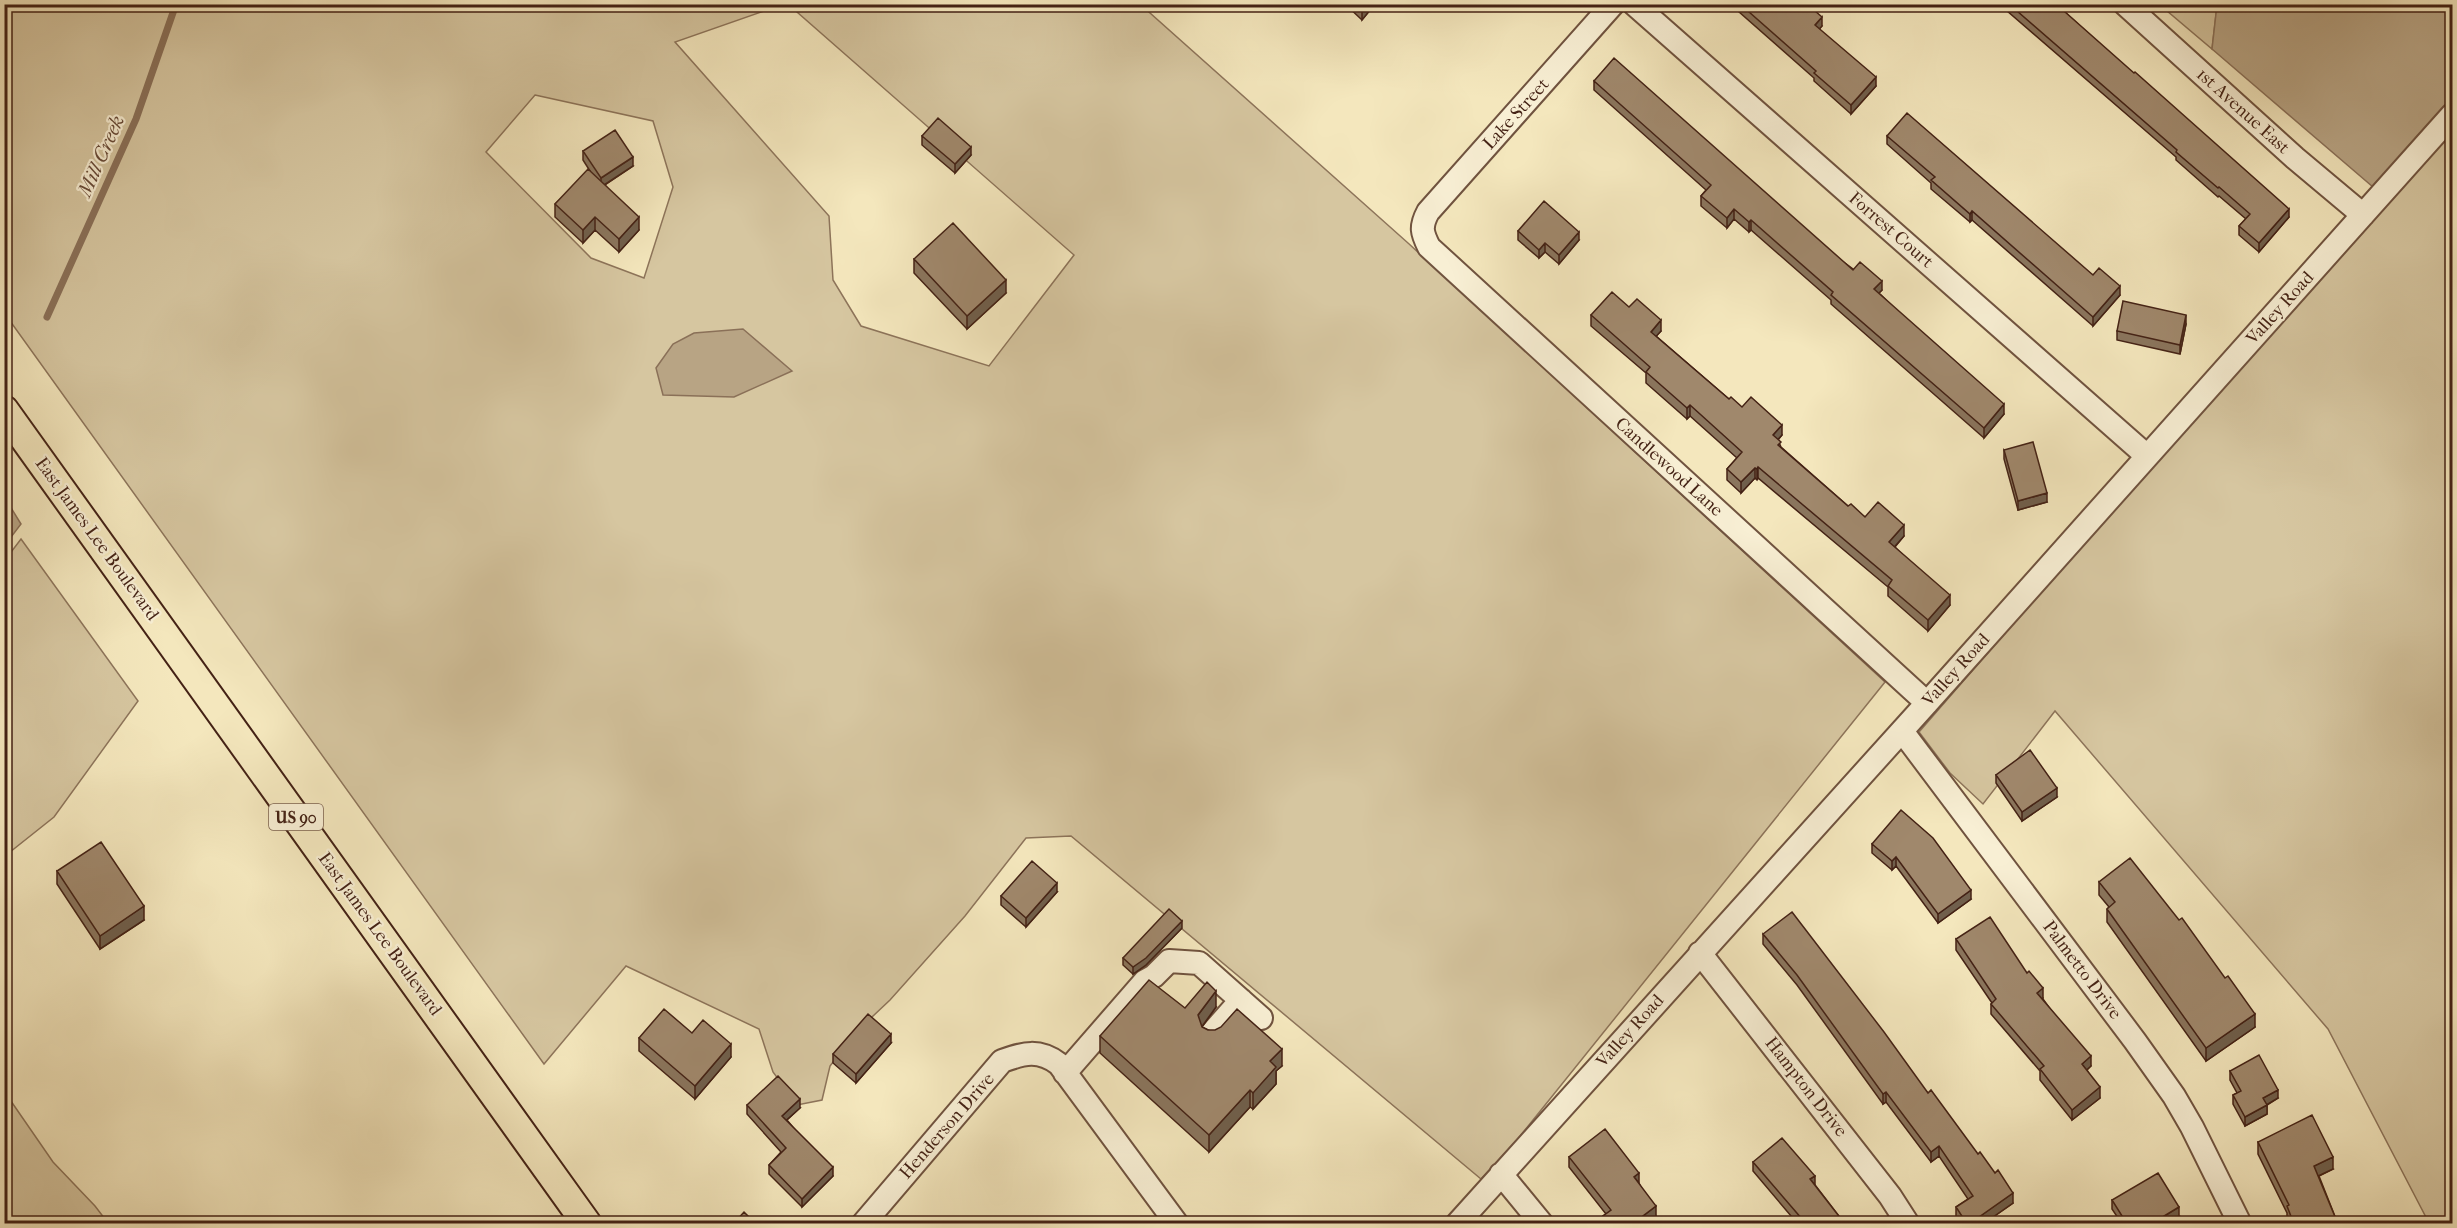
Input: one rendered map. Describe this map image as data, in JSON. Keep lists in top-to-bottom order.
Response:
{
  "streets": {
    "main road": ["East James Lee Boulevard", "US 90"],
    "street": [
      "1st Avenue East",
      "Lake Street",
      "Forrest Court",
      "Valley Road",
      "Candlewood Lane",
      "Palmetto Drive",
      "Hampton Drive",
      "Henderson Drive"
    ]
  },
  "crossings": [
    ["1st Avenue East", "Valley Road"],
    ["Lake Street", "Candlewood Lane"],
    ["Forrest Court", "Valley Road"],
    ["Valley Road", "Candlewood Lane"],
    ["Valley Road", "Palmetto Drive"],
    ["Valley Road", "Hampton Drive"]
  ],
  "water": ["Mill Creek"]
}
